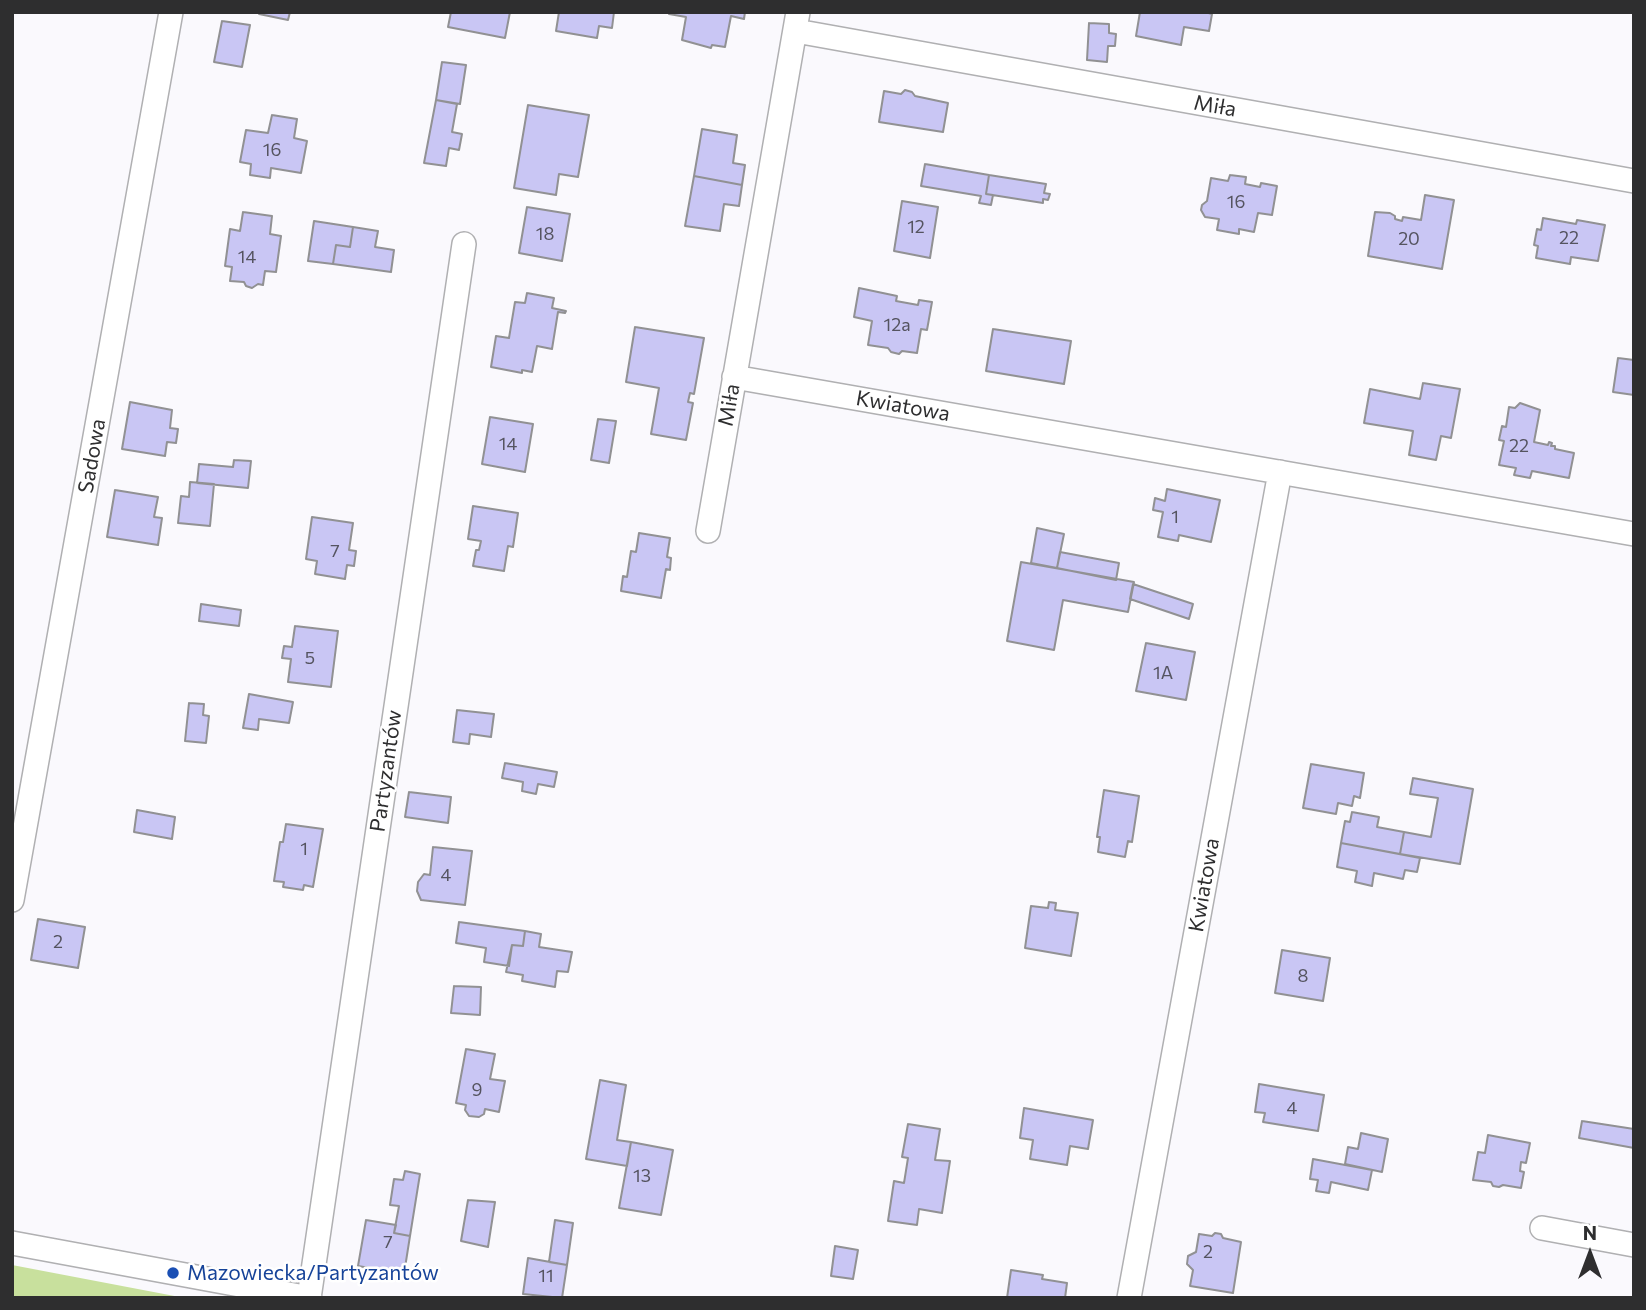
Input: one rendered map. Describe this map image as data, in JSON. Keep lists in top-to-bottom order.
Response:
{
  "streets": {
    "street": [
      "Miła",
      "Kwiatowa",
      "Sadowa",
      "Partyzantów"
    ]
  },
  "crossings": [
    ["Miła", "Kwiatowa"]
  ],
  "places": ["Mazowiecka/Partyzantów"],
  "house_numbers": [
    "16",
    "16",
    "12",
    "18",
    "22",
    "20",
    "14",
    "12a",
    "14",
    "22",
    "1",
    "7",
    "5",
    "1A",
    "1",
    "4",
    "2",
    "8",
    "9",
    "4",
    "13",
    "7",
    "2",
    "11"
  ],
  "north": "top"
}
